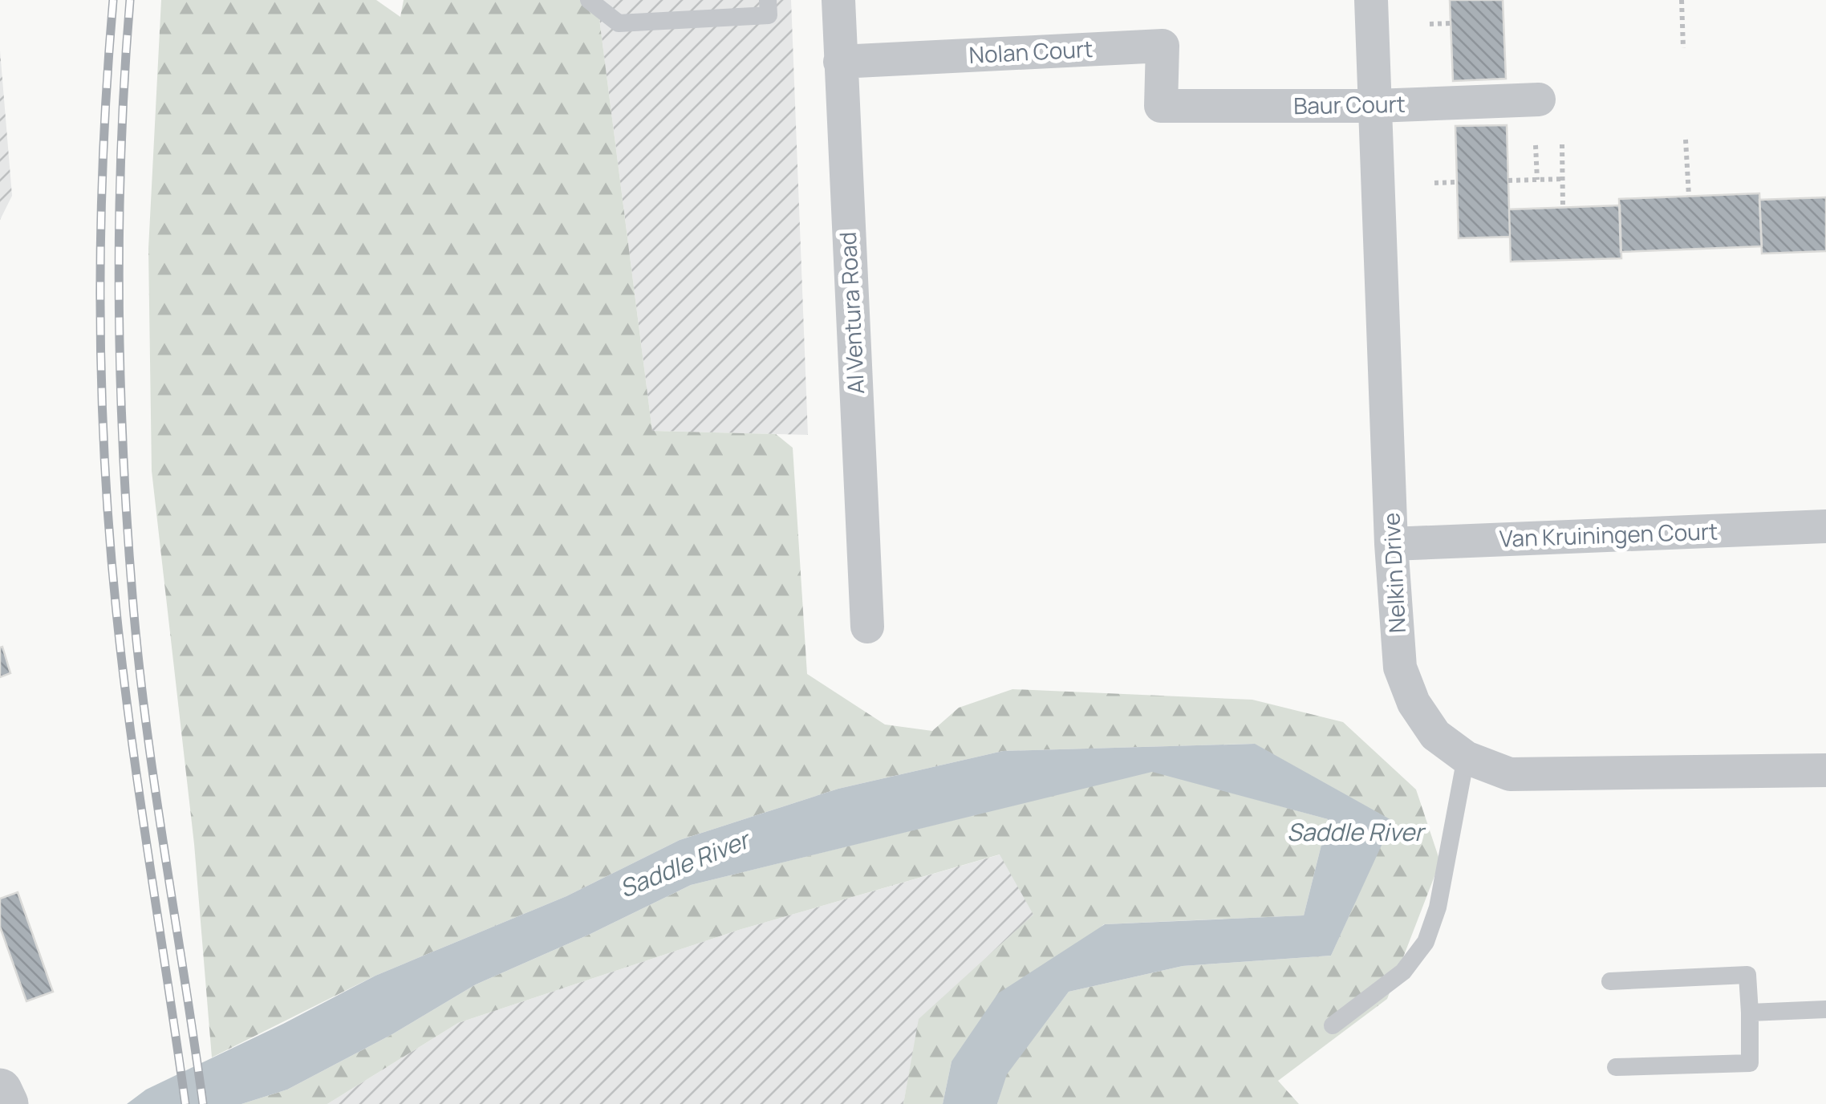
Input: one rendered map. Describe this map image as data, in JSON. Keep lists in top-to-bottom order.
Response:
{
  "streets": {
    "street": [
      "Nolan Court",
      "Baur Court",
      "Al Ventura Road",
      "Van Kruiningen Court",
      "Nelkin Drive"
    ]
  },
  "crossings": [
    ["Nolan Court", "Baur Court"],
    ["Nolan Court", "Al Ventura Road"],
    ["Baur Court", "Nelkin Drive"],
    ["Van Kruiningen Court", "Nelkin Drive"]
  ],
  "water": ["Saddle River"]
}
